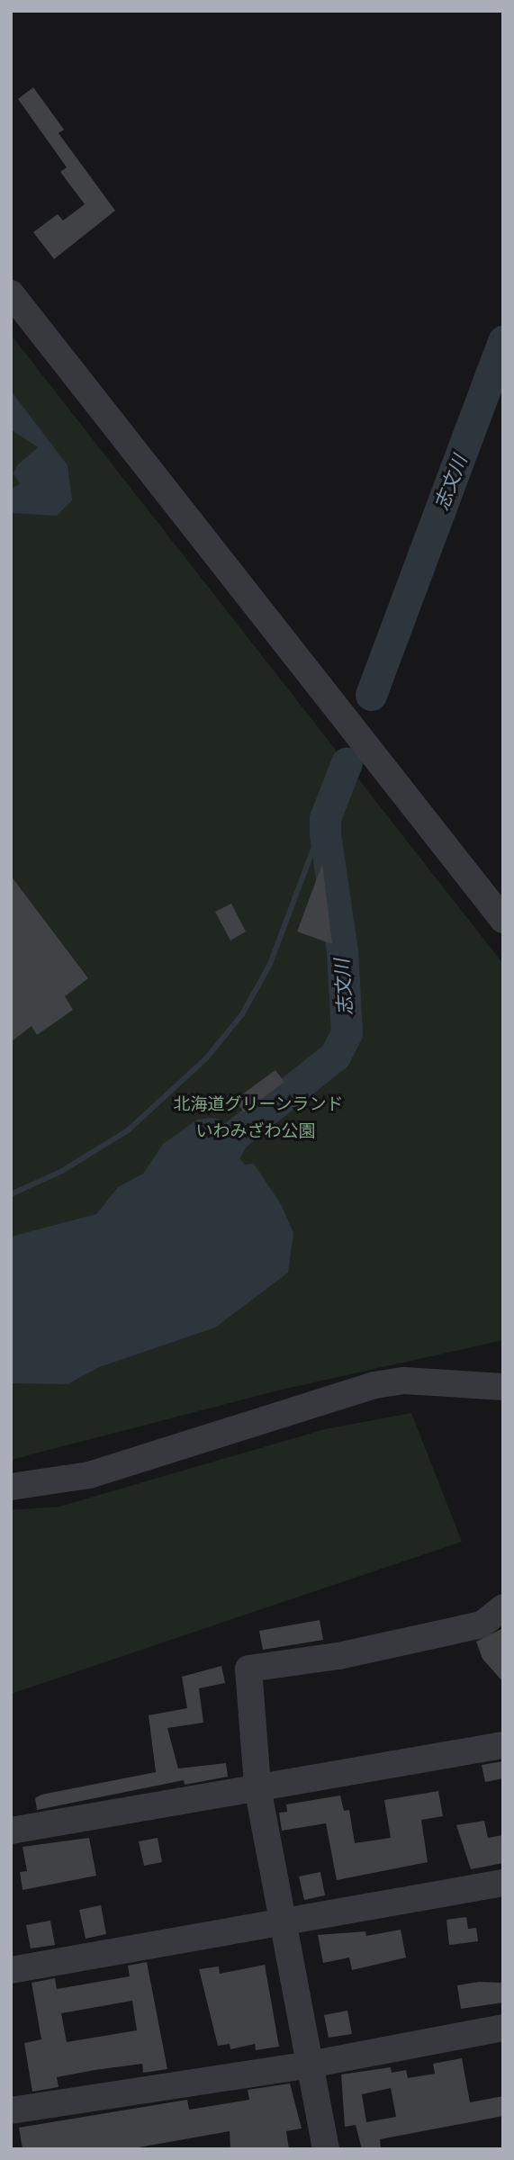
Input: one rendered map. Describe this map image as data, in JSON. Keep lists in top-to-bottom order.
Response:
{
  "water": ["志文川"],
  "parks": ["北海道グリーンランド", "いわみざわ公園"]
}
